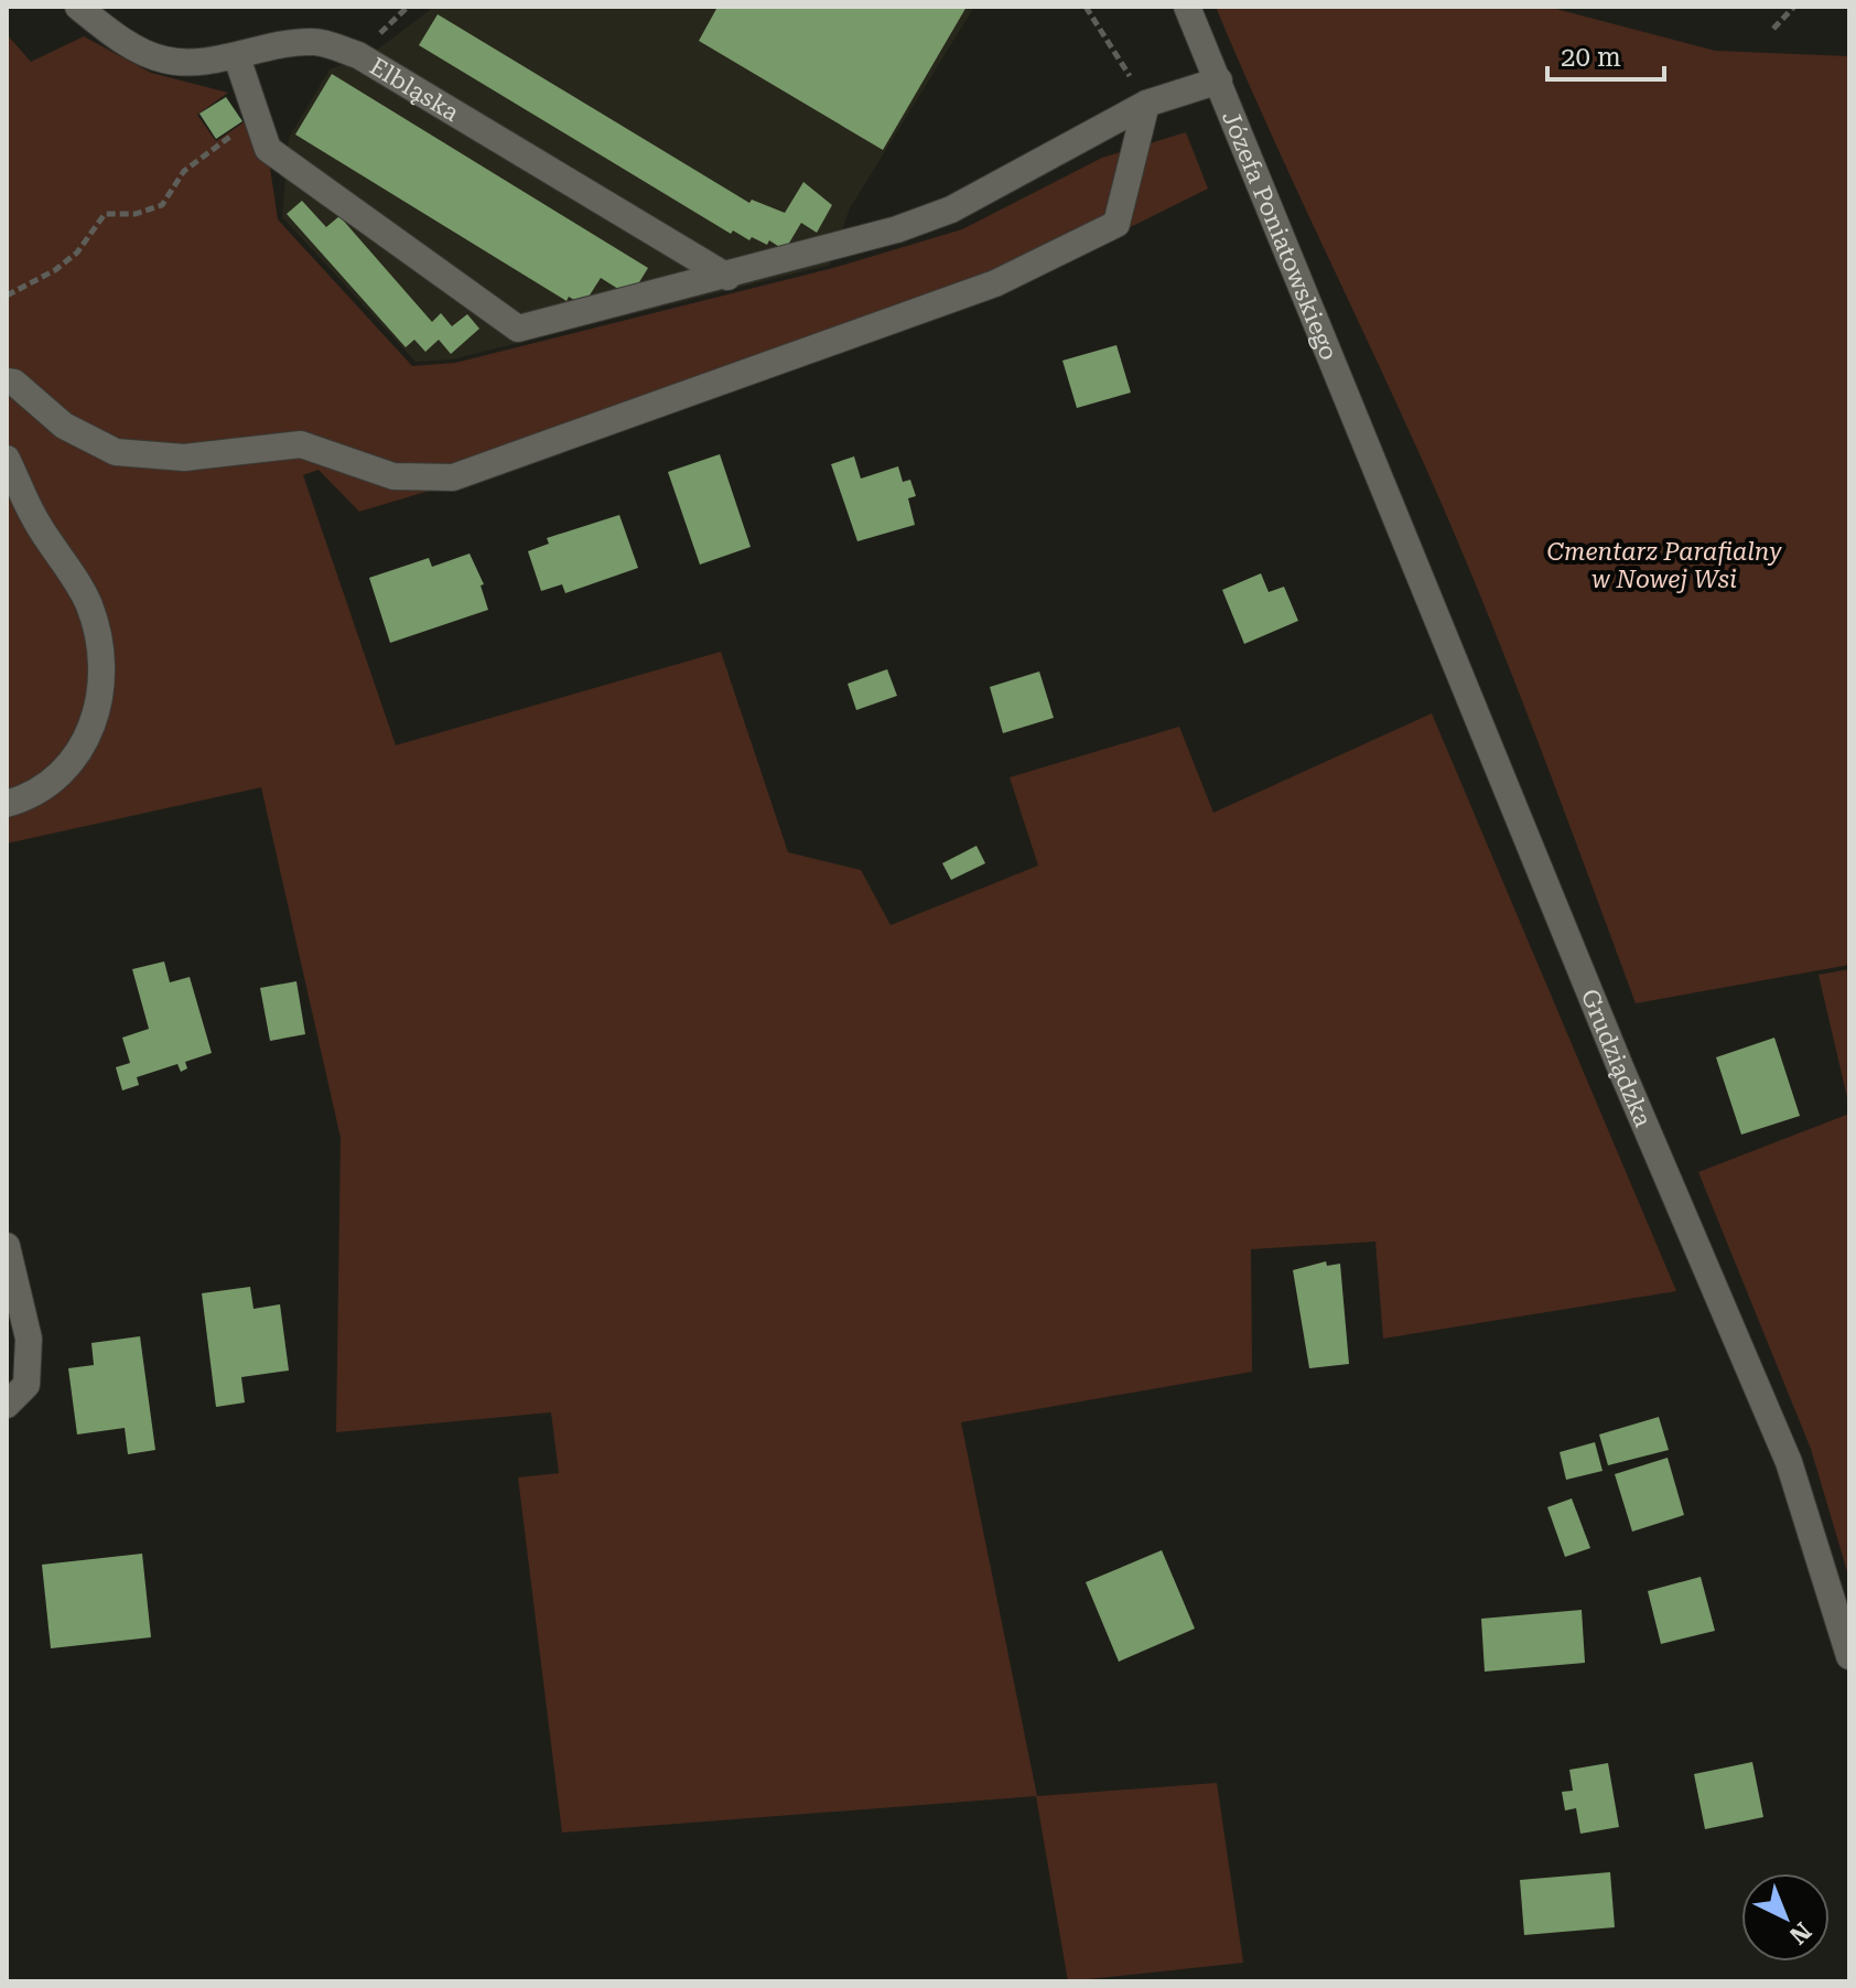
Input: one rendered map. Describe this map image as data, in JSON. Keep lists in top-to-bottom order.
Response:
{
  "streets": {
    "street": ["Elbląska", "Józefa Poniatowskiego", "Grudziądzka"]
  },
  "crossings": [
    ["Józefa Poniatowskiego", "Grudziądzka"]
  ],
  "parks": ["Cmentarz Parafialny w Nowej Wsi"],
  "scale_bar": "20 m",
  "north": "bottom right"
}
